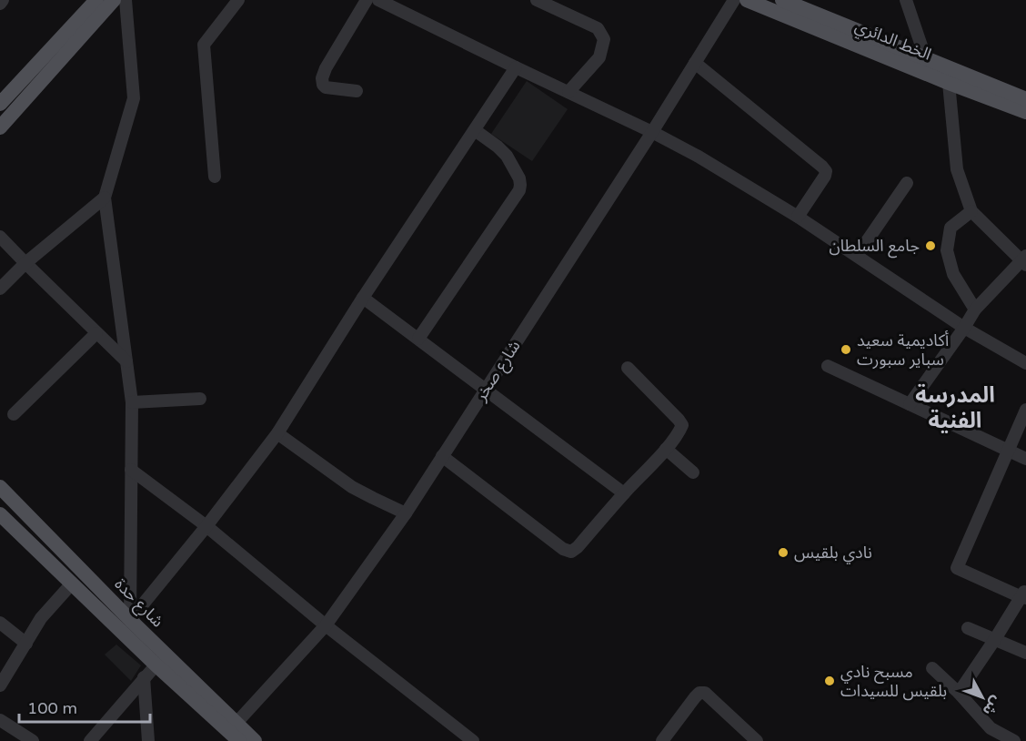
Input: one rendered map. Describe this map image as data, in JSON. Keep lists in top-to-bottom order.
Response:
{
  "streets": {
    "main road": ["الخط الدائري", "شارع حدة"],
    "street": ["شارع صخر"]
  },
  "crossings": [
    ["شارع صخر", "شارع حدة"]
  ],
  "districts": ["المدرسة الفنية"],
  "places": [
    "جامع السلطان",
    "أكاديمية سعيد سباير سبورت",
    "نادي بلقيس",
    "مسبح نادي بلقيس للسيدات"
  ],
  "scale_bar": "100 m",
  "north": "bottom right"
}
